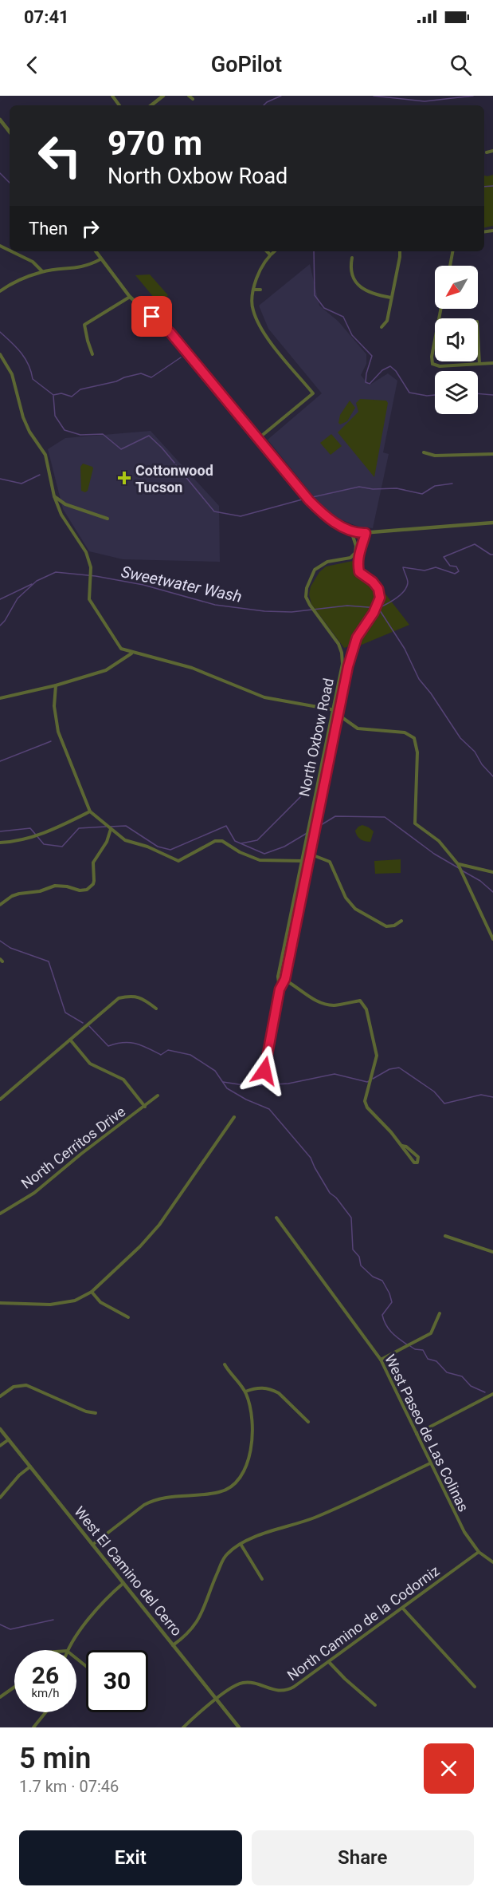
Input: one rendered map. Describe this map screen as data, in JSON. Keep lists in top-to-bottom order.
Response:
{
  "streets": {
    "street": [
      "North Oxbow Road",
      "North Cerritos Drive",
      "West Paseo de Las Colinas",
      "West El Camino del Cerro",
      "North Camino de la Codorniz"
    ]
  },
  "crossings": [
    ["West Paseo de Las Colinas", "North Camino de la Codorniz"],
    ["West El Camino del Cerro", "North Camino de la Codorniz"]
  ],
  "water": ["Sweetwater Wash"],
  "places": {
    "health": ["Cottonwood Tucson"]
  },
  "north": "bottom left",
  "page": {
    "status": "07:41",
    "header": "GoPilot",
    "turn": ["970 m", "North Oxbow Road"],
    "then": "Then",
    "speed": "26 km/h",
    "limit": "30",
    "heading": ["5 min", "1.7 km · 07:46"],
    "buttons": ["Exit", "Share"]
  }
}
